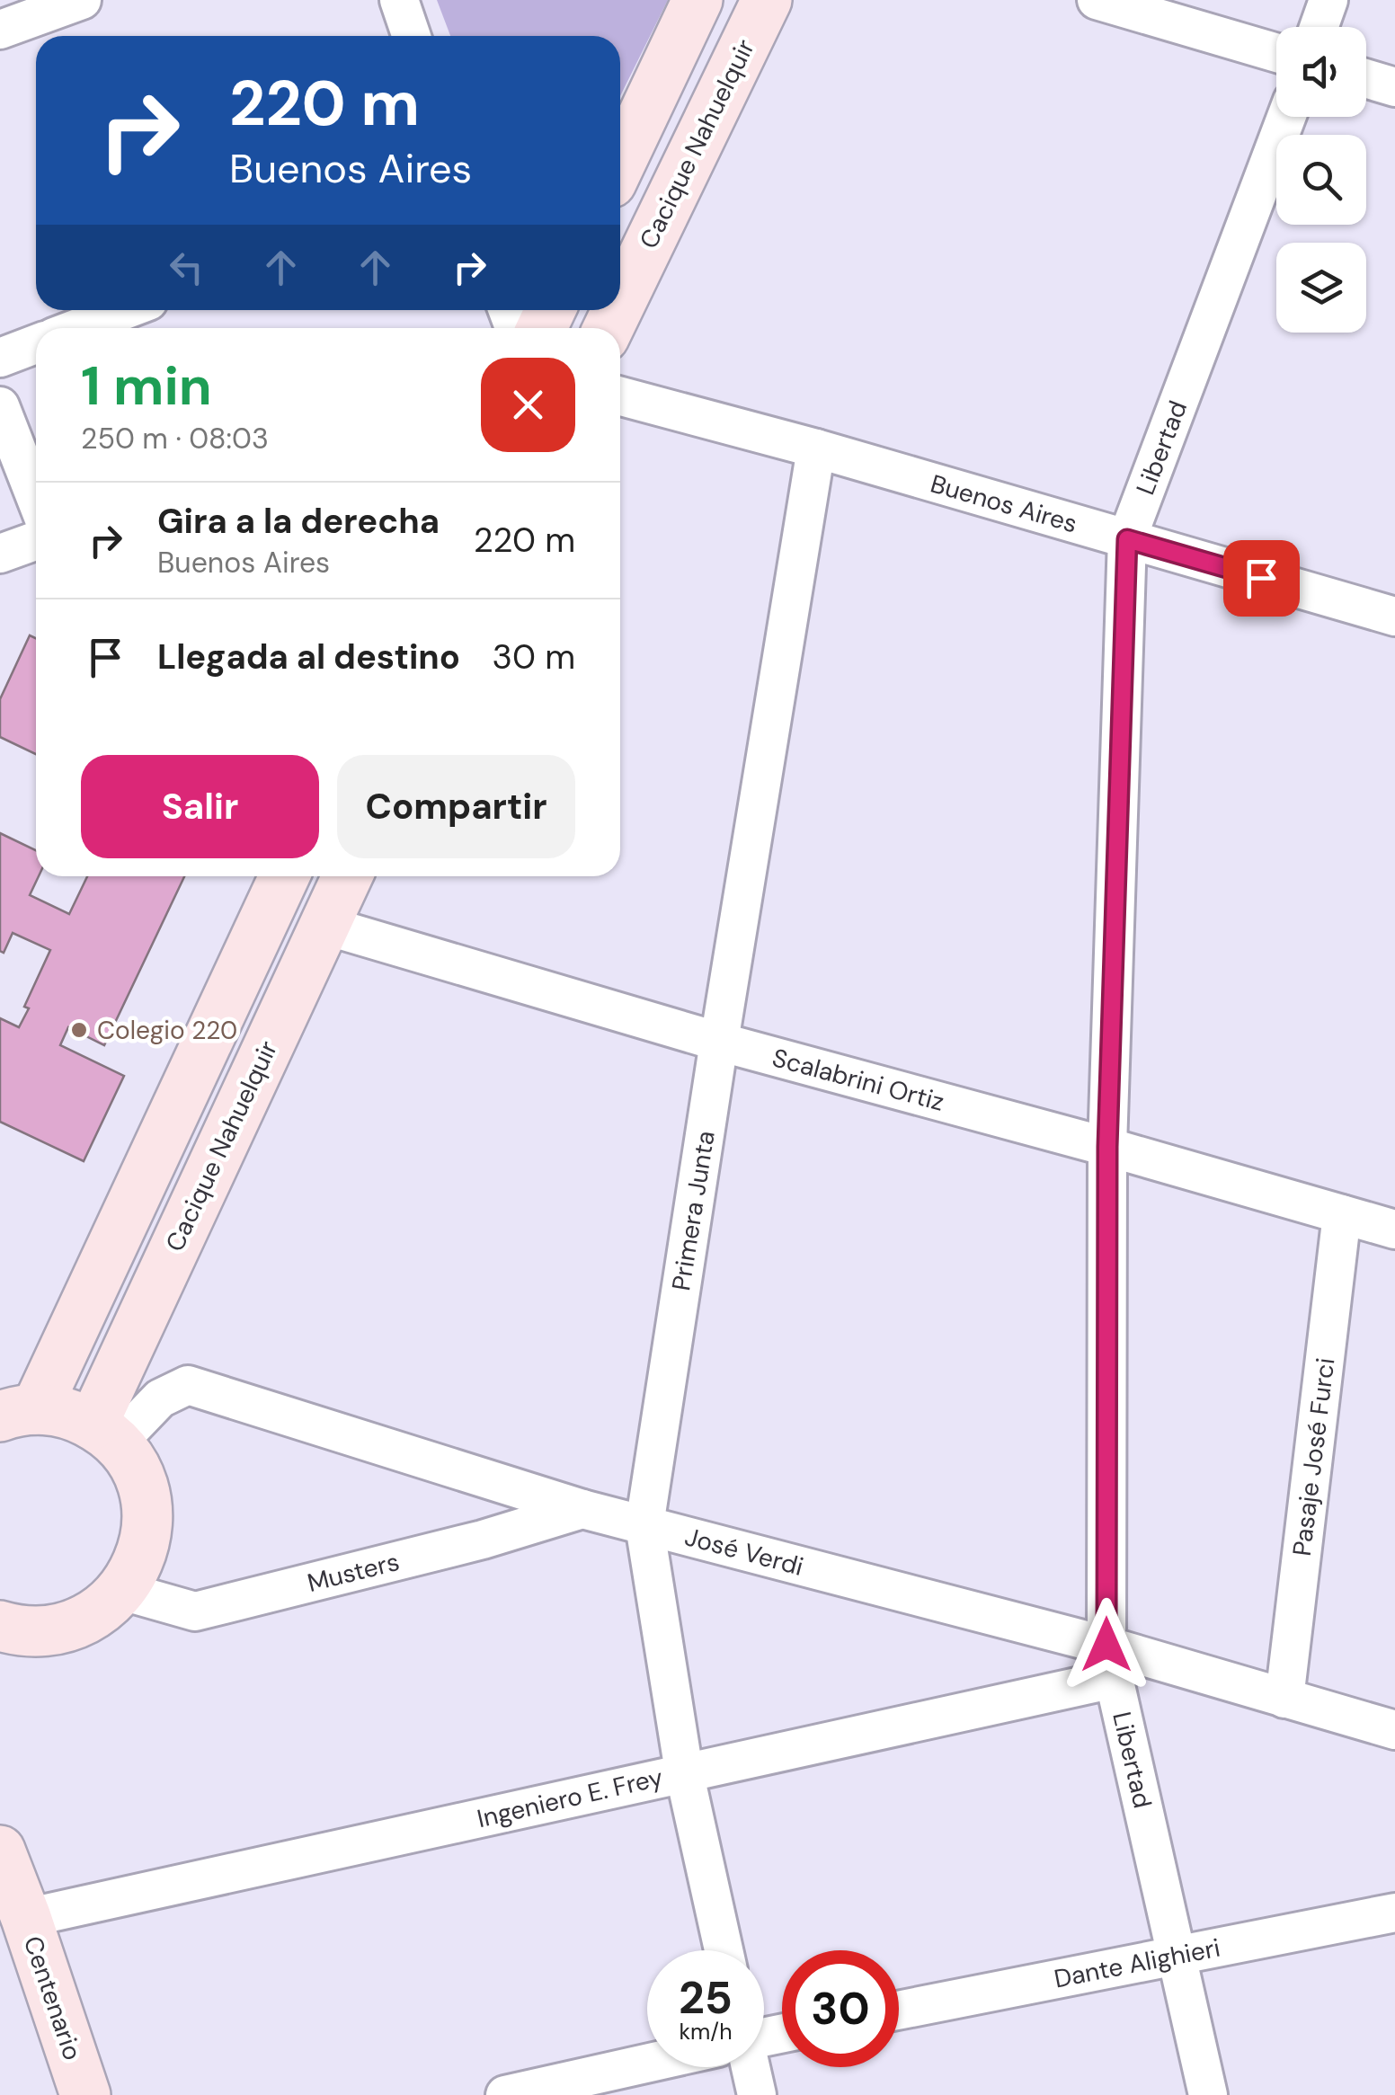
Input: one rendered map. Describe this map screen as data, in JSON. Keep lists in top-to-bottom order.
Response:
{
  "streets": {
    "street": [
      "Cacique Nahuelquir",
      "Libertad",
      "Buenos Aires",
      "Scalabrini Ortiz",
      "Primera Junta",
      "Pasaje José Furci",
      "José Verdi",
      "Musters",
      "Ingeniero E. Frey",
      "Dante Alighieri",
      "Centenario"
    ]
  },
  "crossings": [
    ["Cacique Nahuelquir", "Scalabrini Ortiz"],
    ["Cacique Nahuelquir", "José Verdi"],
    ["Libertad", "Buenos Aires"],
    ["Libertad", "Scalabrini Ortiz"],
    ["Libertad", "José Verdi"],
    ["Libertad", "Ingeniero E. Frey"],
    ["Libertad", "Dante Alighieri"],
    ["Buenos Aires", "Primera Junta"],
    ["Scalabrini Ortiz", "Primera Junta"],
    ["Scalabrini Ortiz", "Pasaje José Furci"],
    ["Primera Junta", "José Verdi"],
    ["Primera Junta", "Ingeniero E. Frey"],
    ["Pasaje José Furci", "José Verdi"],
    ["José Verdi", "Musters"],
    ["José Verdi", "Ingeniero E. Frey"],
    ["Ingeniero E. Frey", "Centenario"]
  ],
  "places": ["Colegio 220"],
  "page": {
    "turn": ["220 m", "Buenos Aires"],
    "heading": ["1 min", "250 m · 08:03"],
    "list": [
      {
        "name": "Gira a la derecha",
        "note": "Buenos Aires",
        "value": "220 m"
      },
      {
        "name": "Llegada al destino",
        "value": "30 m"
      }
    ],
    "buttons": ["Salir", "Compartir"],
    "speed": "25 km/h",
    "limit": "30"
  }
}
